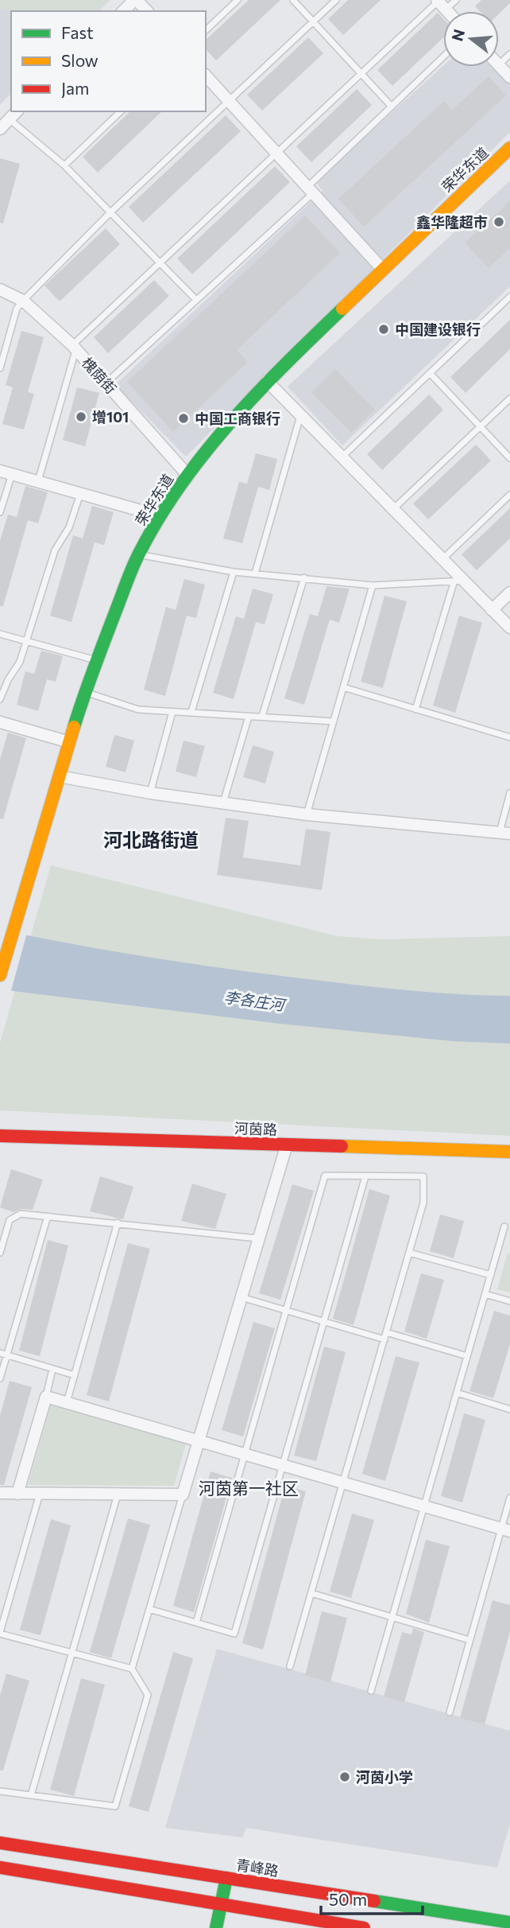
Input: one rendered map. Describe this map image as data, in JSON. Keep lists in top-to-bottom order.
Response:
{
  "streets": {
    "street": [
      "荣华东道",
      "槐荫街",
      "河茵路",
      "青峰路"
    ]
  },
  "crossings": [
    ["荣华东道", "槐荫街"]
  ],
  "districts": ["河北路街道", "河茵第一社区"],
  "water": ["李各庄河"],
  "places": [
    "鑫华隆超市",
    "中国建设银行",
    "增101",
    "中国工商银行",
    "河茵小学"
  ],
  "legend": ["Fast", "Slow", "Jam"],
  "scale_bar": "50 m",
  "north": "left"
}
